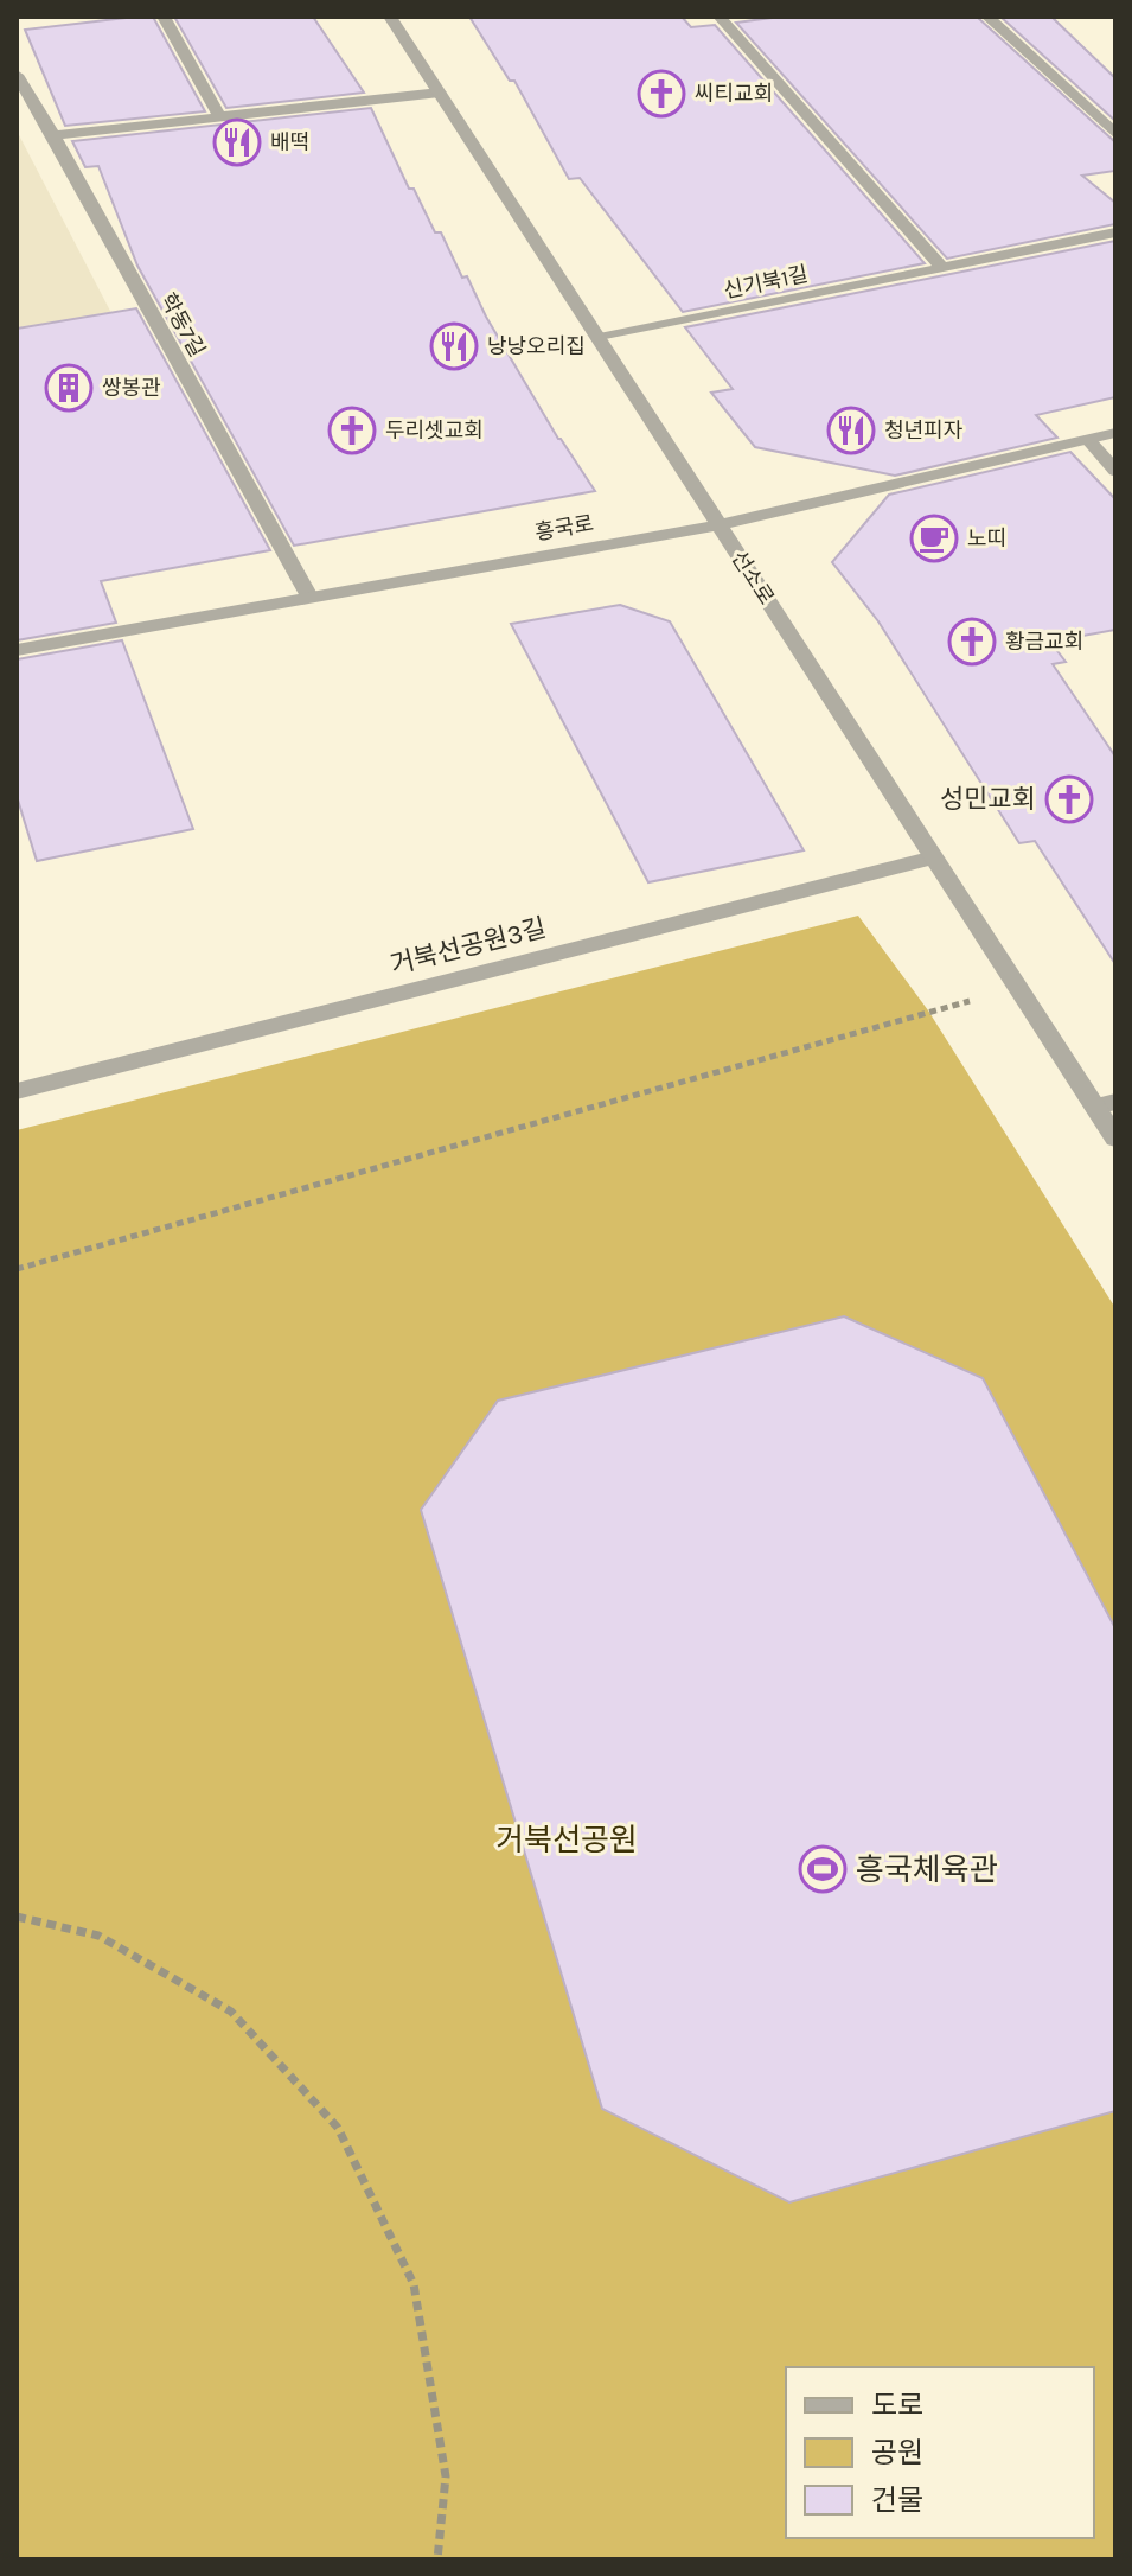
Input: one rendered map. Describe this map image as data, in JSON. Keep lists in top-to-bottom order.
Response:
{
  "streets": {
    "street": [
      "신기북1길",
      "학동7길",
      "흥국로",
      "선소로",
      "거북선공원3길"
    ]
  },
  "crossings": [
    ["신기북1길", "선소로"],
    ["학동7길", "흥국로"],
    ["흥국로", "선소로"],
    ["선소로", "거북선공원3길"]
  ],
  "parks": ["거북선공원"],
  "places": {
    "church": [
      "씨티교회",
      "두리셋교회",
      "황금교회",
      "성민교회"
    ],
    "restaurant": ["배떡", "낭낭오리집", "청년피자"],
    "building": ["쌍봉관"],
    "cafe": ["노띠"],
    "sports": ["흥국체육관"]
  },
  "legend": ["도로", "공원", "건물"]
}
